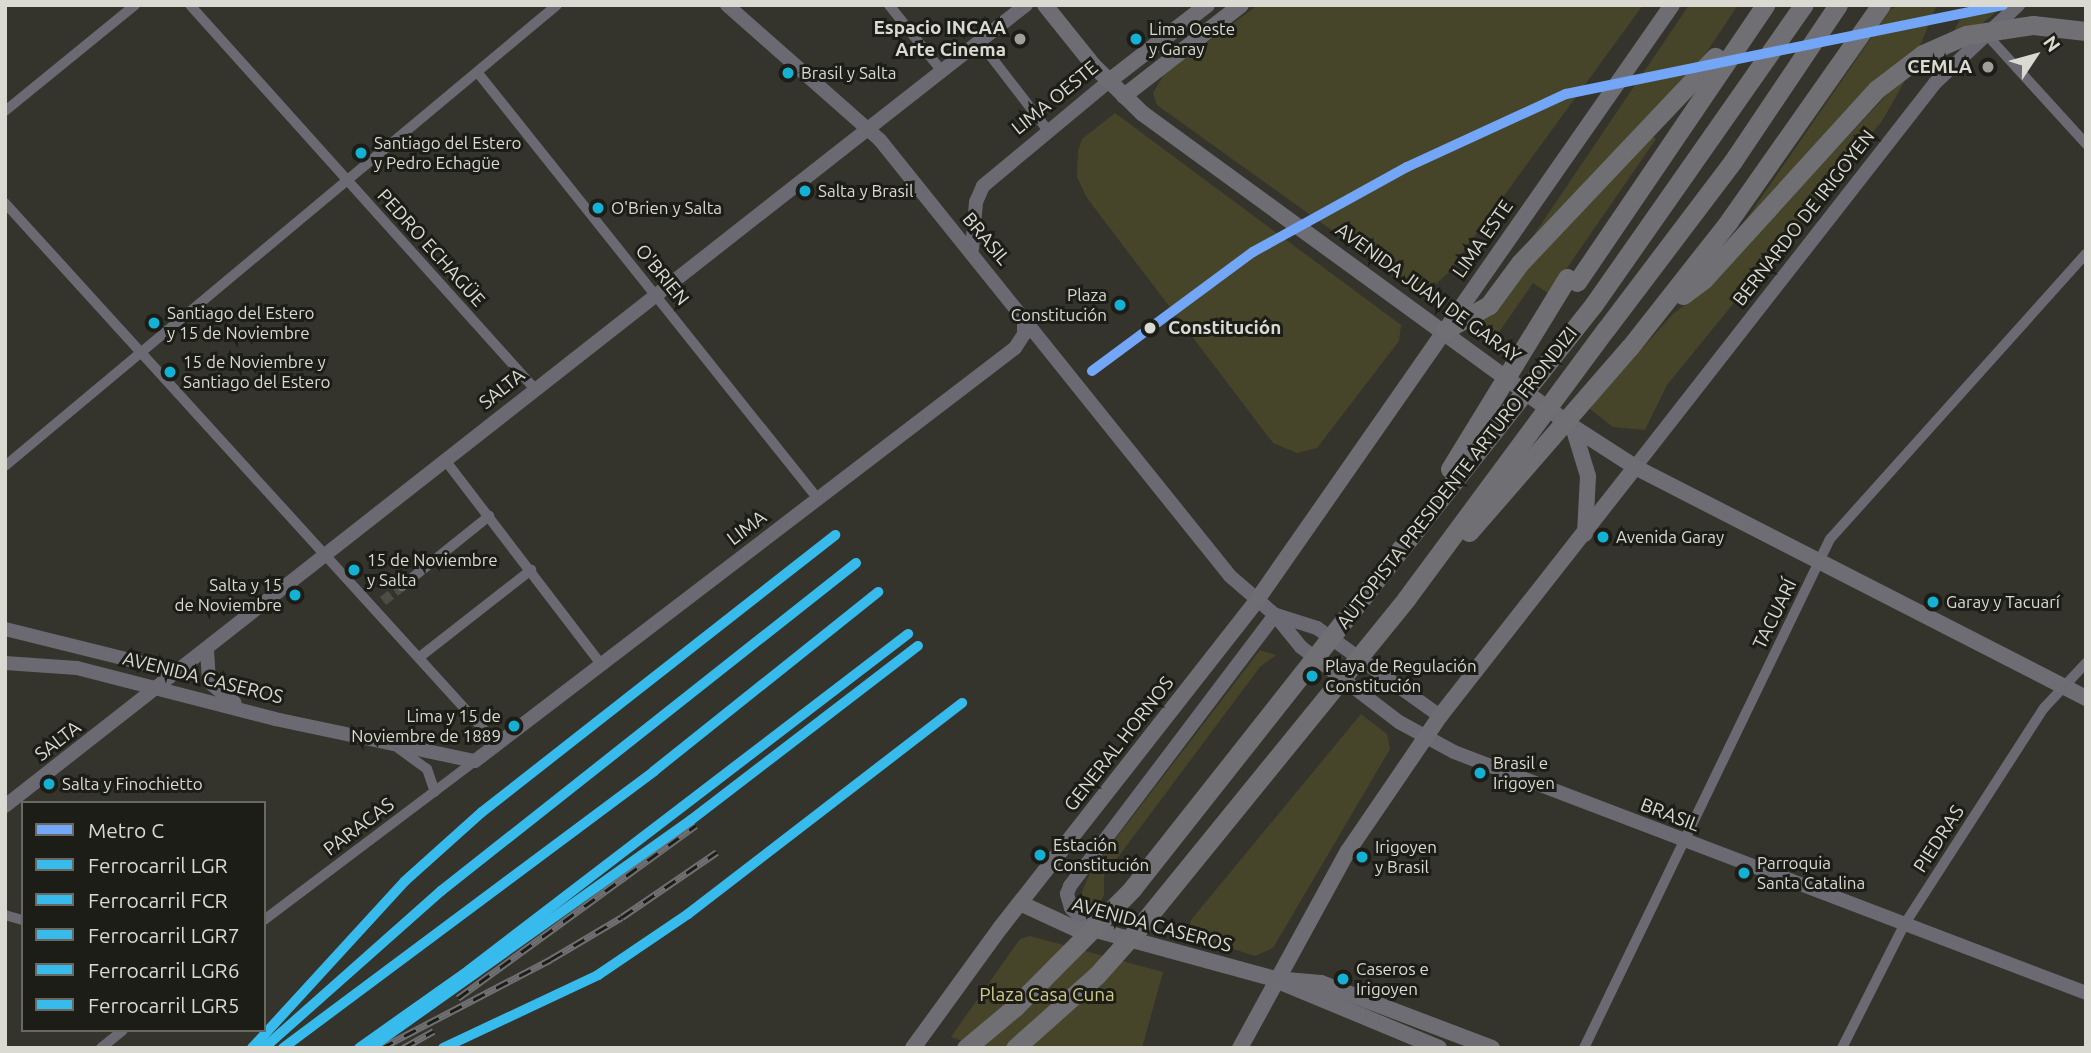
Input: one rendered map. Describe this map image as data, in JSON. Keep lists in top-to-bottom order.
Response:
{
  "streets": {
    "highway": ["AUTOPISTA PRESIDENTE ARTURO FRONDIZI"],
    "main road": [
      "LIMA OESTE",
      "LIMA ESTE",
      "AVENIDA JUAN DE GARAY",
      "AVENIDA CASEROS",
      "GENERAL HORNOS"
    ],
    "street": [
      "BERNARDO DE IRIGOYEN",
      "BRASIL",
      "PEDRO ECHAGÜE",
      "O'BRIEN",
      "SALTA",
      "LIMA",
      "TACUARÍ",
      "PARACAS",
      "PIEDRAS"
    ]
  },
  "crossings": [
    ["LIMA OESTE", "BRASIL"],
    ["LIMA OESTE", "AVENIDA JUAN DE GARAY"],
    ["BERNARDO DE IRIGOYEN", "AVENIDA JUAN DE GARAY"],
    ["BRASIL", "LIMA ESTE"],
    ["BRASIL", "SALTA"],
    ["BRASIL", "LIMA"],
    ["BRASIL", "TACUARÍ"],
    ["BRASIL", "GENERAL HORNOS"],
    ["BRASIL", "PIEDRAS"],
    ["LIMA ESTE", "AVENIDA JUAN DE GARAY"],
    ["LIMA ESTE", "GENERAL HORNOS"],
    ["PEDRO ECHAGÜE", "SALTA"],
    ["O'BRIEN", "SALTA"],
    ["O'BRIEN", "LIMA"],
    ["AVENIDA JUAN DE GARAY", "TACUARÍ"],
    ["AVENIDA JUAN DE GARAY", "PIEDRAS"],
    ["SALTA", "AVENIDA CASEROS"],
    ["LIMA", "AVENIDA CASEROS"],
    ["LIMA", "PARACAS"],
    ["AVENIDA CASEROS", "GENERAL HORNOS"],
    ["AVENIDA CASEROS", "PARACAS"]
  ],
  "parks": ["Plaza Casa Cuna"],
  "places": [
    "Espacio INCAA Arte Cinema",
    "Lima Oeste y Garay",
    "CEMLA",
    "Brasil y Salta",
    "Santiago del Estero y Pedro Echagüe",
    "Salta y Brasil",
    "O'Brien y Salta",
    "Plaza Constitución",
    "Santiago del Estero y 15 de Noviembre",
    "Constitución",
    "15 de Noviembre y Santiago del Estero",
    "Avenida Garay",
    "15 de Noviembre y Salta",
    "Salta y 15 de Noviembre",
    "Garay y Tacuarí",
    "Playa de Regulación Constitución",
    "Lima y 15 de Noviembre de 1889",
    "Brasil e Irigoyen",
    "Salta y Finochietto",
    "Estación Constitución",
    "Irigoyen y Brasil",
    "Parroquia Santa Catalina",
    "Caseros e Irigoyen"
  ],
  "lines": [
    "metro line C",
    "rail line LGR7",
    "rail line LGR6",
    "rail line LGR",
    "rail line LGR5",
    "rail line FCR"
  ],
  "legend": [
    "Metro C",
    "Ferrocarril LGR",
    "Ferrocarril FCR",
    "Ferrocarril LGR7",
    "Ferrocarril LGR6",
    "Ferrocarril LGR5"
  ],
  "north": "top right"
}
